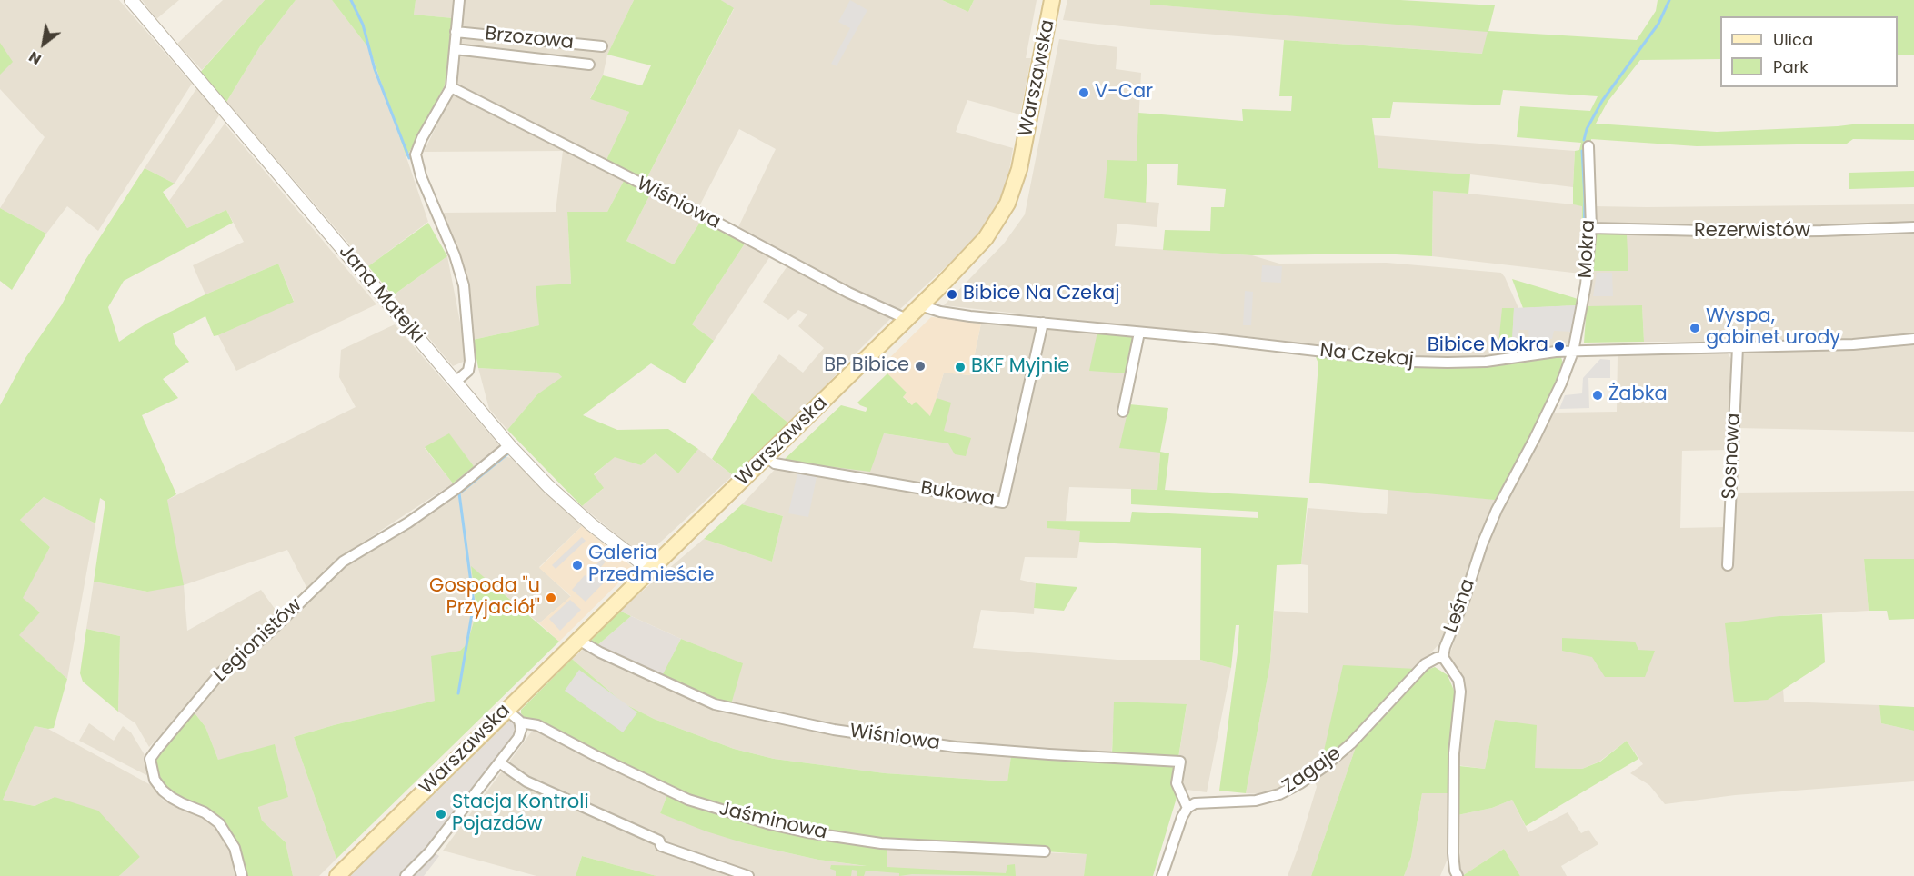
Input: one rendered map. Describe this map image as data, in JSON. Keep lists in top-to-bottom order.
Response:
{
  "streets": {
    "main road": ["Warszawska"],
    "street": [
      "Brzozowa",
      "Wiśniowa",
      "Rezerwistów",
      "Mokra",
      "Jana Matejki",
      "Na Czekaj",
      "Sosnowa",
      "Bukowa",
      "Leśna",
      "Legionistów",
      "Zagaje",
      "Jaśminowa"
    ]
  },
  "crossings": [
    ["Warszawska", "Wiśniowa"],
    ["Warszawska", "Jana Matejki"],
    ["Warszawska", "Na Czekaj"],
    ["Warszawska", "Bukowa"],
    ["Wiśniowa", "Zagaje"],
    ["Rezerwistów", "Mokra"],
    ["Mokra", "Na Czekaj"],
    ["Mokra", "Leśna"],
    ["Jana Matejki", "Legionistów"],
    ["Na Czekaj", "Sosnowa"],
    ["Na Czekaj", "Bukowa"],
    ["Na Czekaj", "Leśna"],
    ["Leśna", "Zagaje"]
  ],
  "places": [
    "V-Car",
    "Bibice Na Czekaj",
    "Wyspa, gabinet urody",
    "Bibice Mokra",
    "BP Bibice",
    "BKF Myjnie",
    "Żabka",
    "Galeria Przedmieście",
    "Gospoda \"u Przyjaciół\"",
    "Stacja Kontroli Pojazdów"
  ],
  "legend": ["Ulica", "Park"],
  "north": "bottom left"
}
